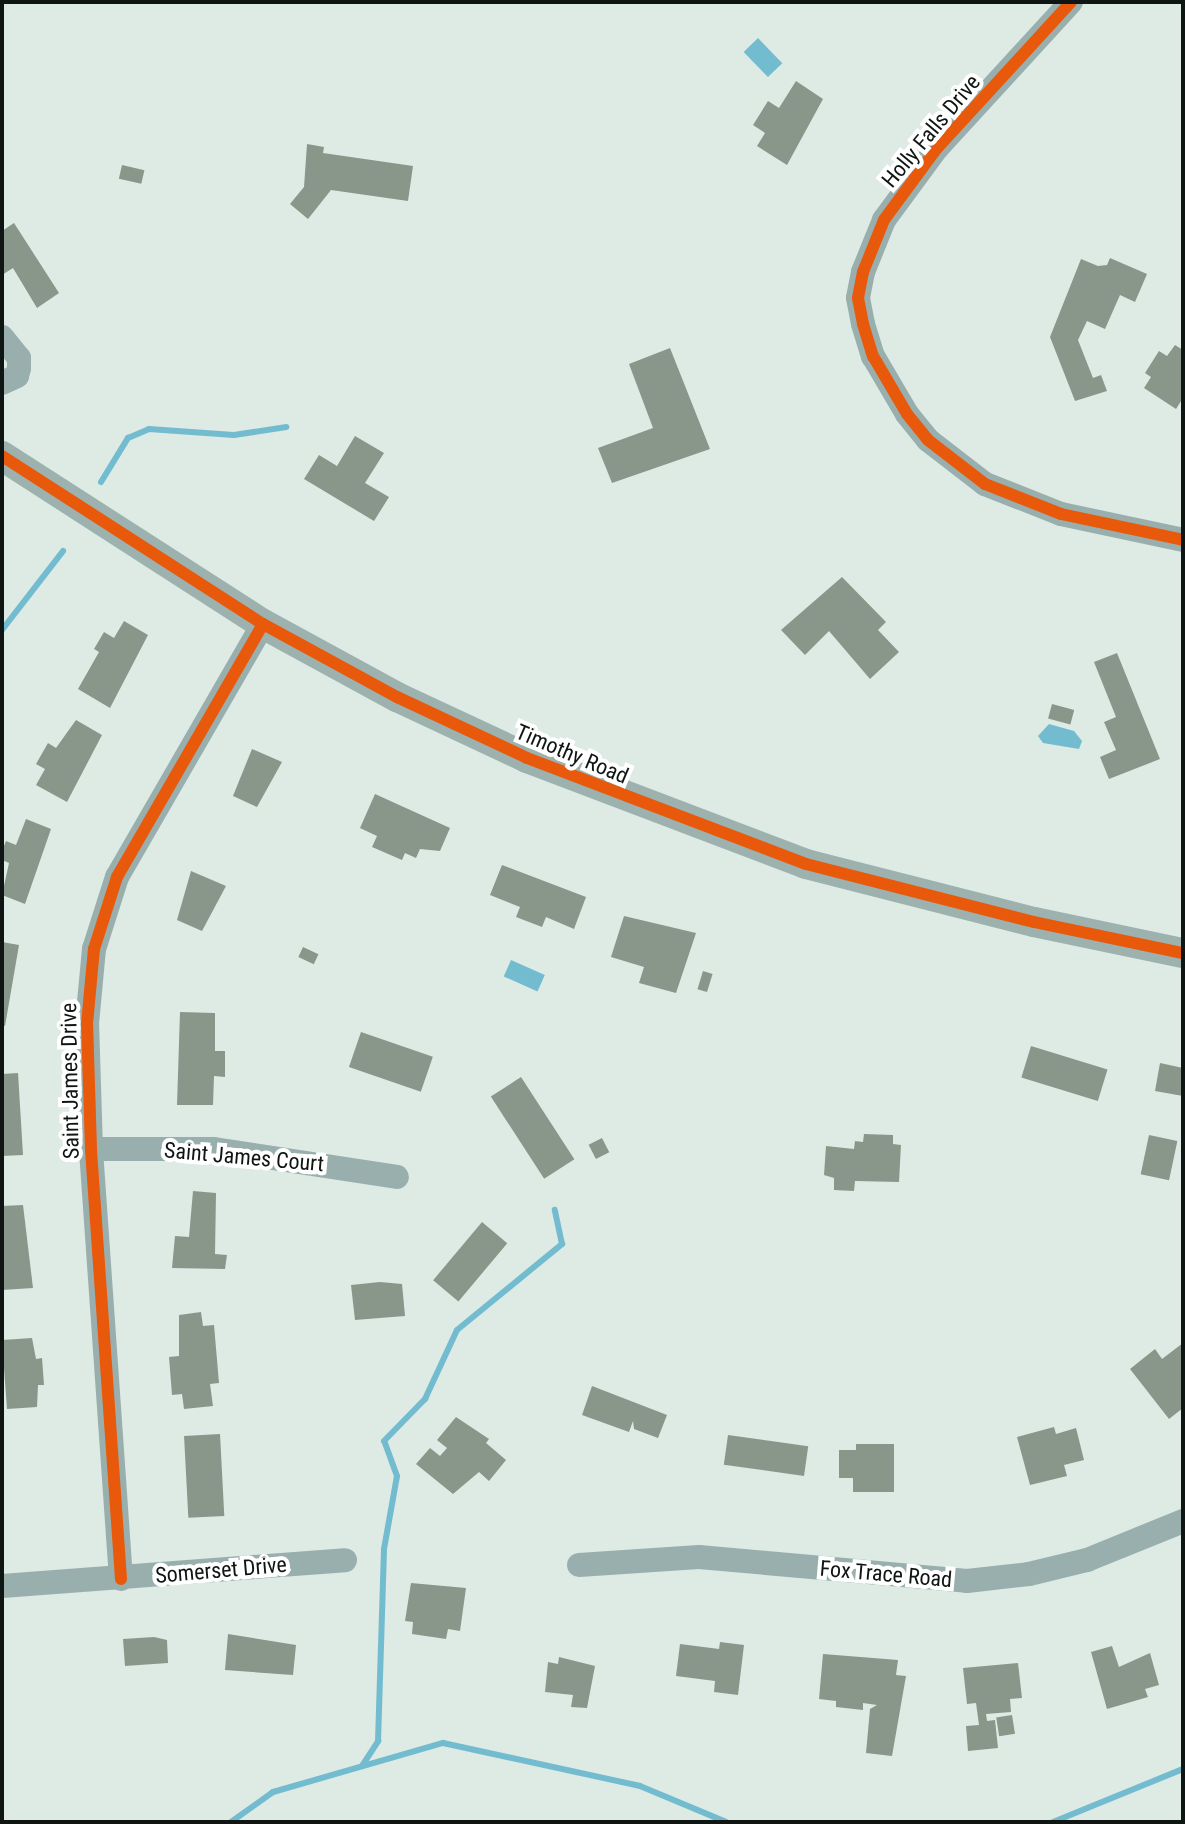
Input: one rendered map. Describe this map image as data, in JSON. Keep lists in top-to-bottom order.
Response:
{
  "streets": {
    "main road": ["Timothy Road"],
    "street": [
      "Holly Falls Drive",
      "Saint James Drive",
      "Saint James Court",
      "Somerset Drive",
      "Fox Trace Road"
    ]
  },
  "crossings": [
    ["Timothy Road", "Saint James Drive"],
    ["Saint James Drive", "Saint James Court"],
    ["Saint James Drive", "Somerset Drive"]
  ]
}
